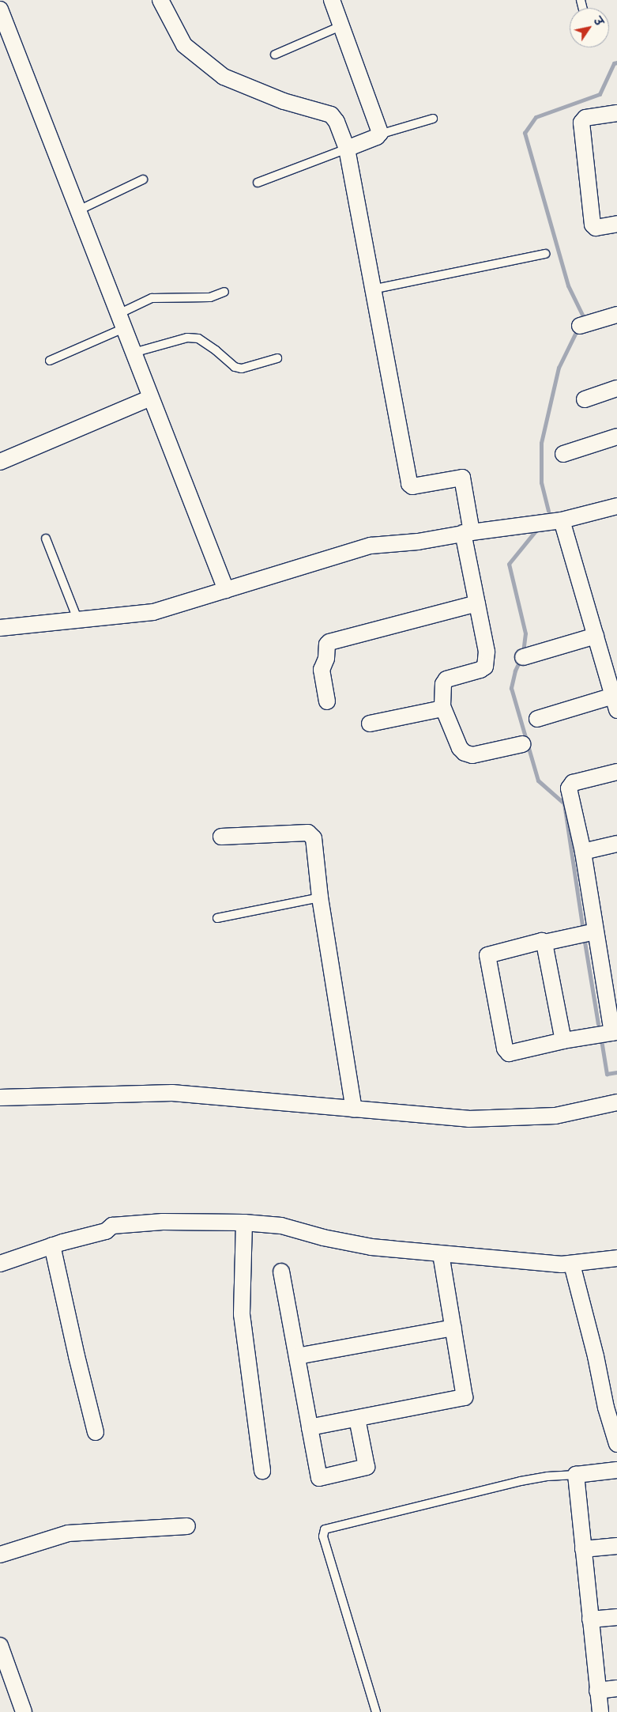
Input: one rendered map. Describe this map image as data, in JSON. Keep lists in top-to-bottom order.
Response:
{
  "north": "top right"
}
